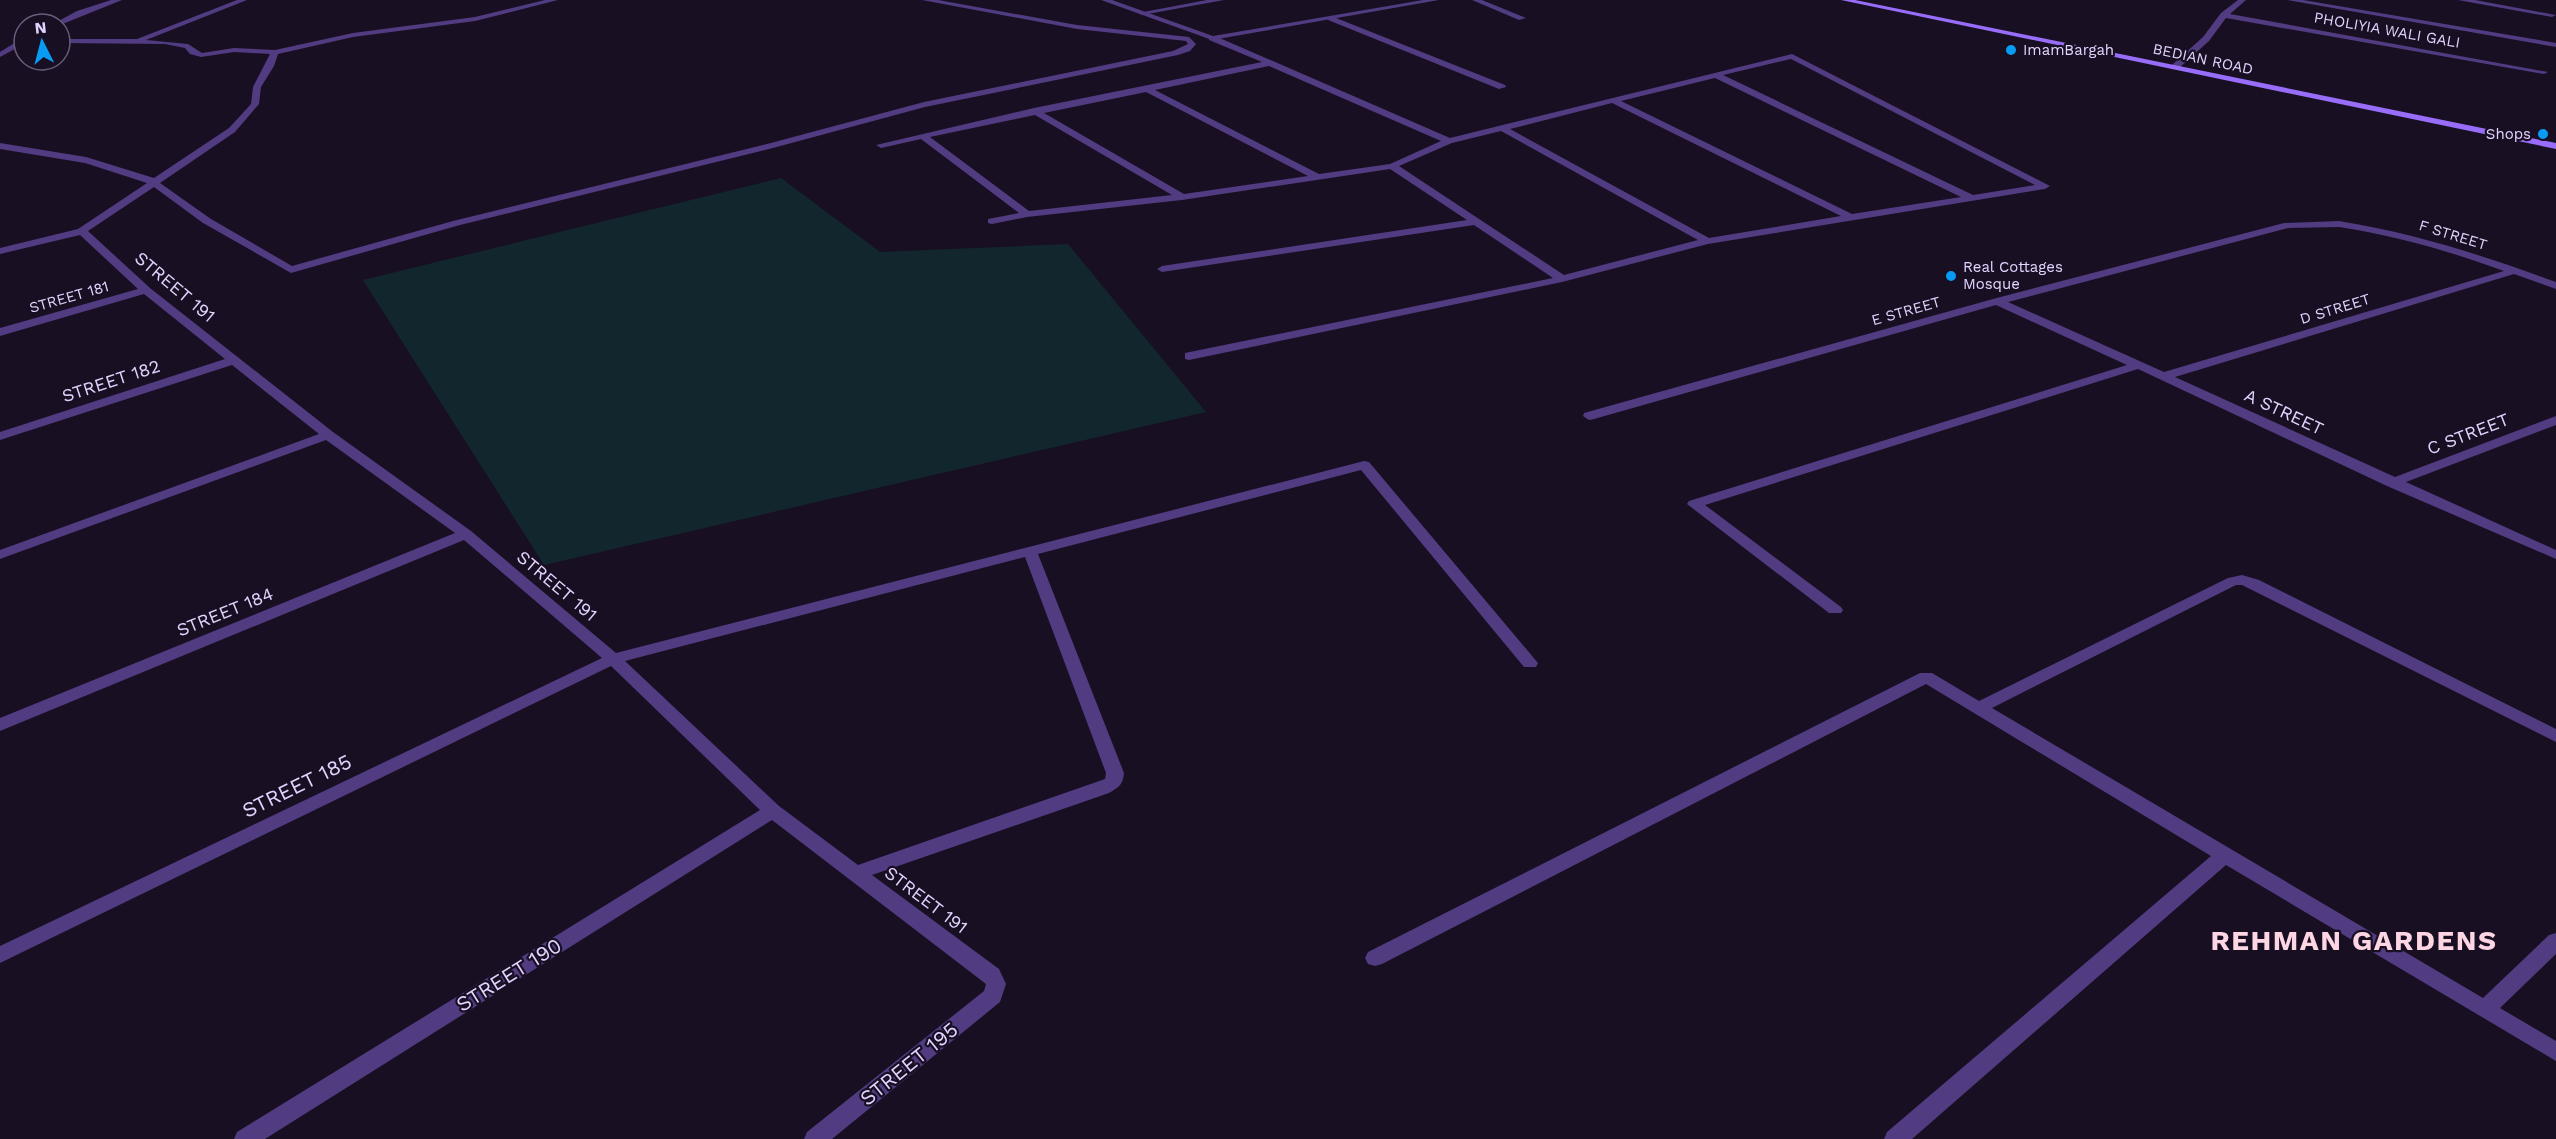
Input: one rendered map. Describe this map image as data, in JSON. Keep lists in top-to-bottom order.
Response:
{
  "streets": {
    "main road": ["BEDIAN ROAD"],
    "street": [
      "PHOLIYIA WALI GALI",
      "F STREET",
      "STREET 191",
      "STREET 181",
      "D STREET",
      "E STREET",
      "STREET 182",
      "A STREET",
      "C STREET",
      "STREET 184",
      "STREET 185",
      "STREET 190",
      "STREET 195"
    ]
  },
  "crossings": [
    ["F STREET", "D STREET"],
    ["F STREET", "E STREET"],
    ["STREET 191", "STREET 181"],
    ["STREET 191", "STREET 182"],
    ["STREET 191", "STREET 184"],
    ["STREET 191", "STREET 185"],
    ["STREET 191", "STREET 190"],
    ["STREET 191", "STREET 195"],
    ["D STREET", "A STREET"],
    ["E STREET", "A STREET"],
    ["A STREET", "C STREET"]
  ],
  "districts": ["REHMAN GARDENS"],
  "places": ["ImamBargah", "Shops", "Real Cottages Mosque"],
  "north": "top"
}
